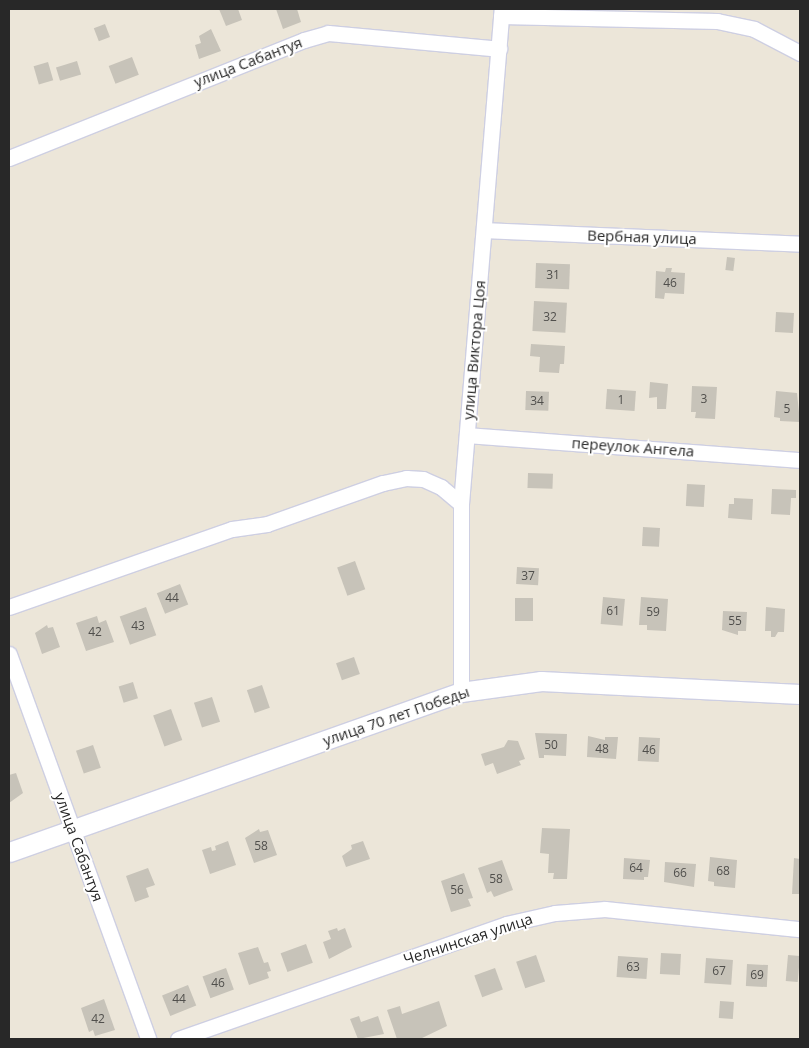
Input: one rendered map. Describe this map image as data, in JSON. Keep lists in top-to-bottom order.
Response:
{
  "streets": {
    "street": [
      "улица Сабантуя",
      "Вербная улица",
      "улица Виктора Цоя",
      "переулок Ангела",
      "улица 70 лет Победы",
      "Челнинская улица"
    ]
  },
  "crossings": [
    ["улица Сабантуя", "улица Виктора Цоя"],
    ["улица Сабантуя", "улица 70 лет Победы"],
    ["Вербная улица", "улица Виктора Цоя"],
    ["улица Виктора Цоя", "переулок Ангела"],
    ["улица Виктора Цоя", "улица 70 лет Победы"]
  ],
  "house_numbers": [
    "31",
    "46",
    "32",
    "3",
    "1",
    "34",
    "5",
    "37",
    "44",
    "61",
    "59",
    "55",
    "43",
    "42",
    "50",
    "48",
    "46",
    "58",
    "64",
    "68",
    "66",
    "58",
    "56",
    "63",
    "67",
    "69",
    "46",
    "44",
    "42"
  ]
}
